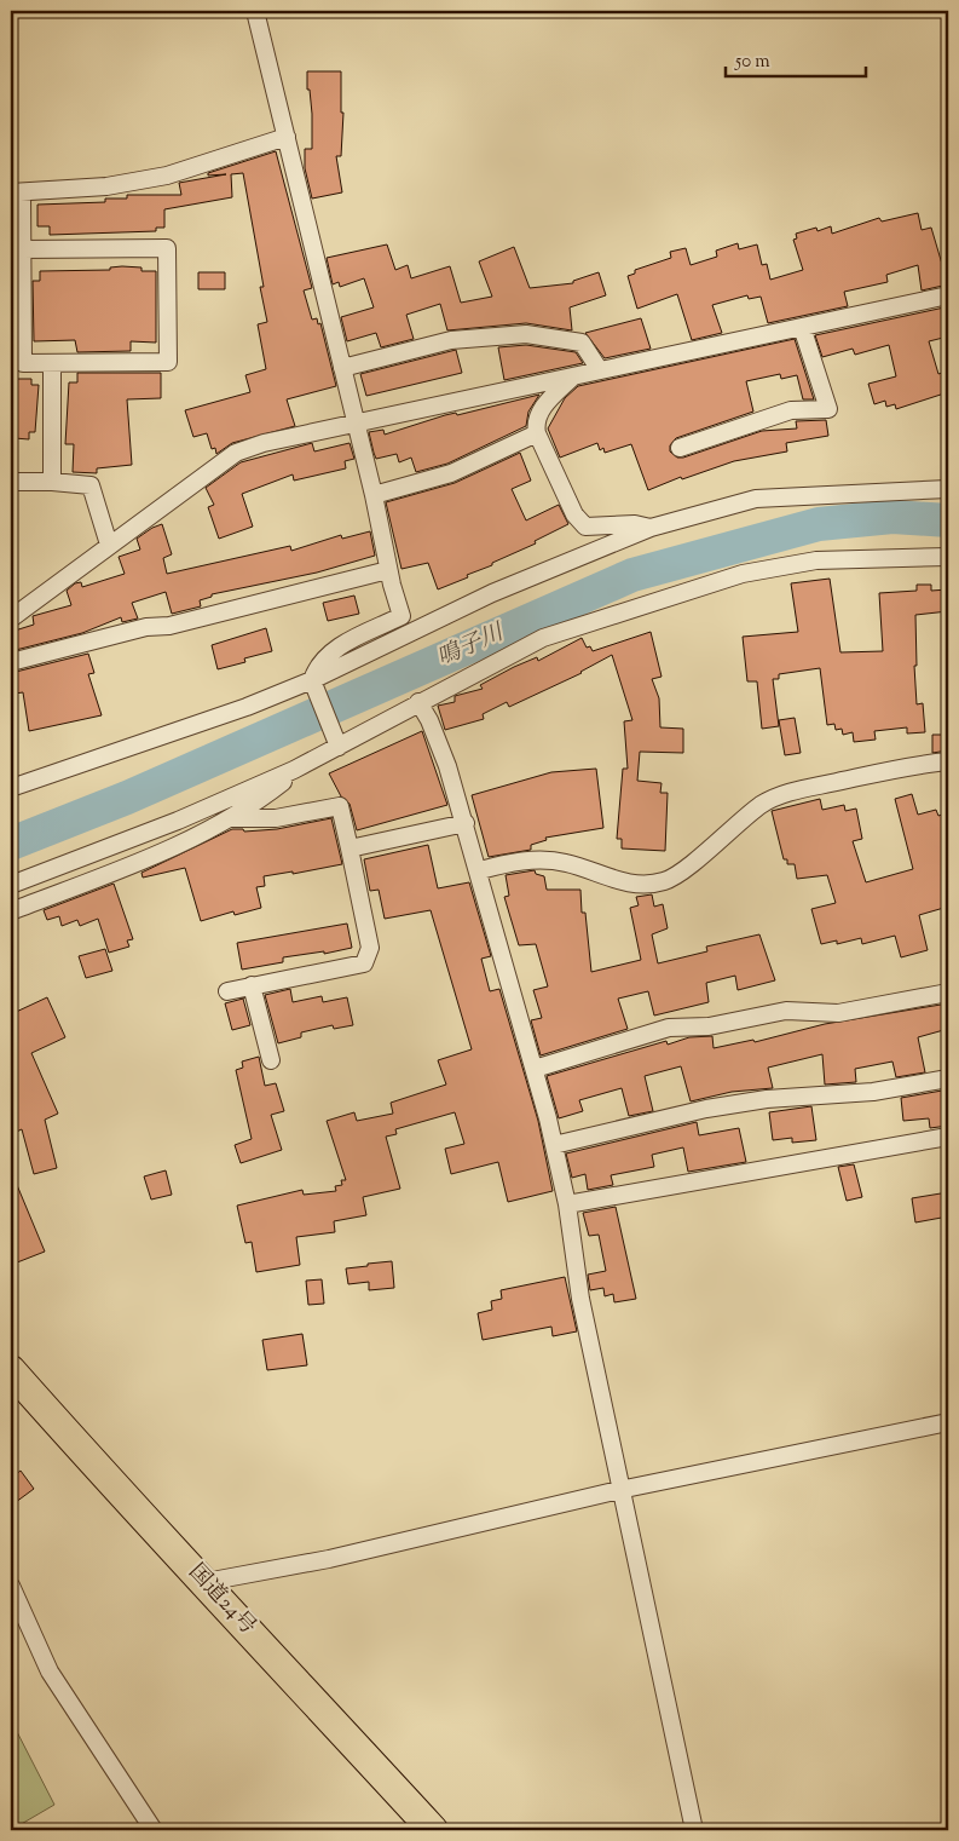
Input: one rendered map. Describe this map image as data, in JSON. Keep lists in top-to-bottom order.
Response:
{
  "streets": {
    "highway": ["国道24号"]
  },
  "water": ["鳴子川"],
  "scale_bar": "50 m"
}
